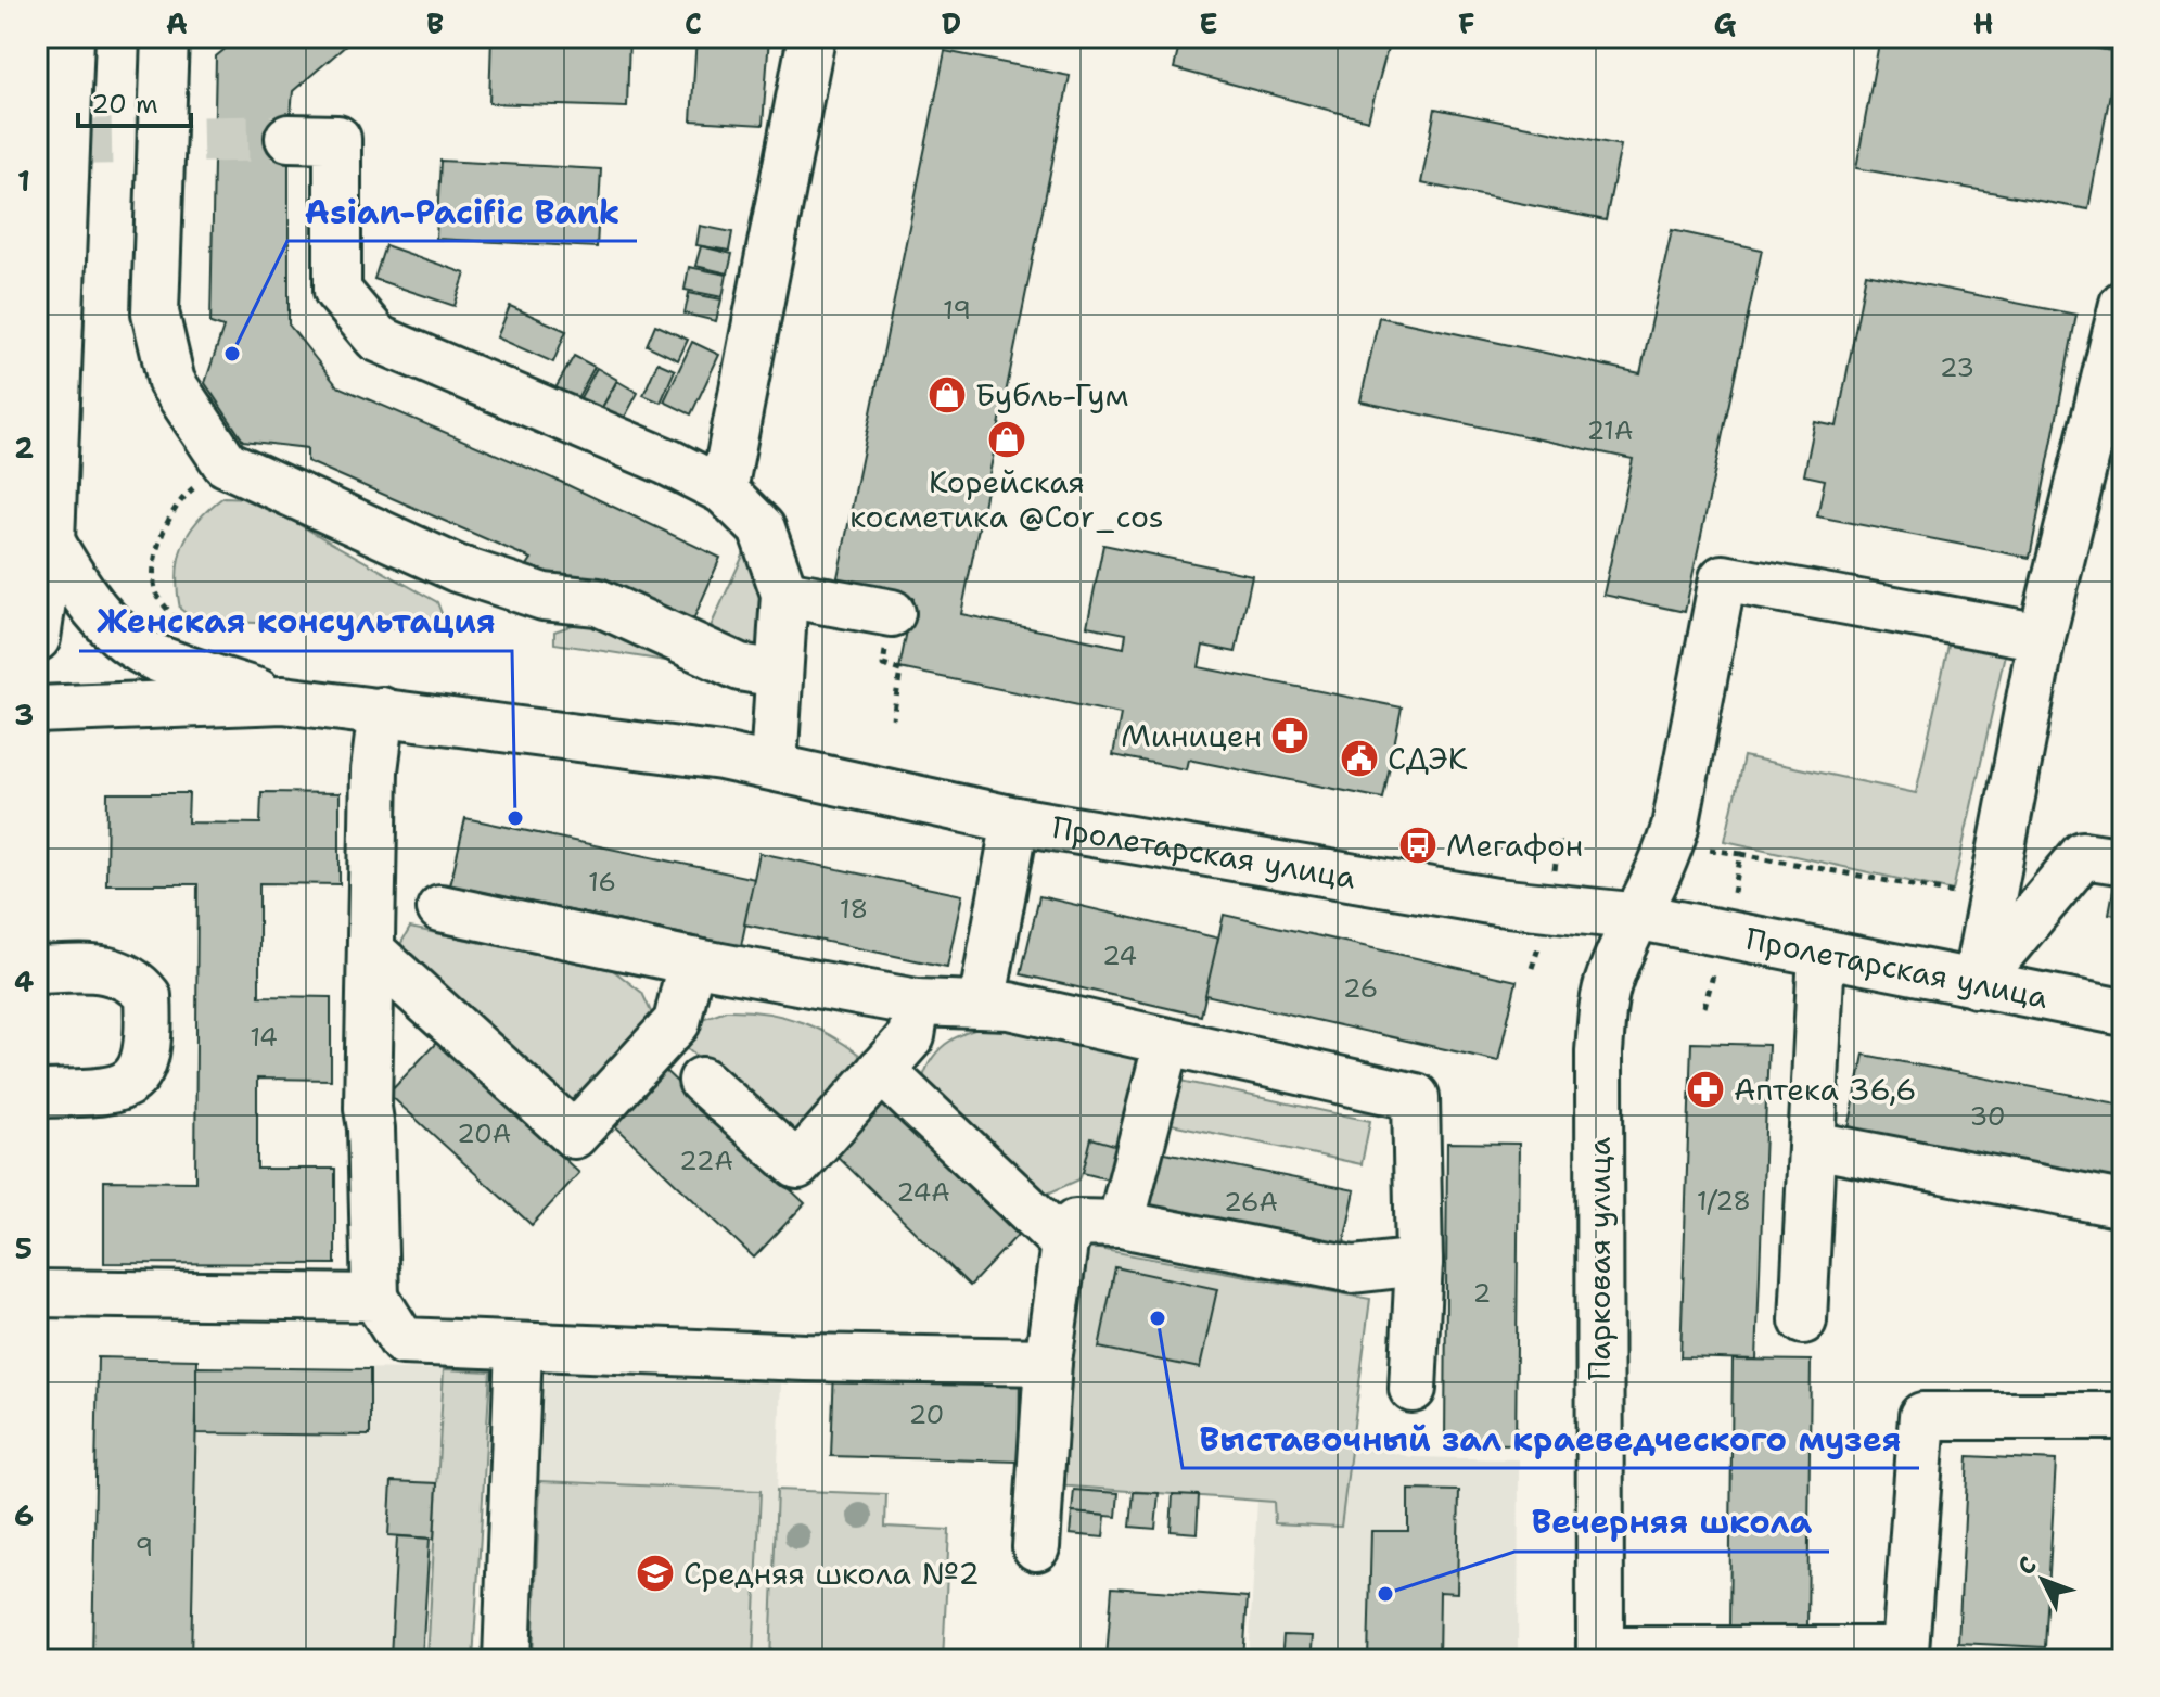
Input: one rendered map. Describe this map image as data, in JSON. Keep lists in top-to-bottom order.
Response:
{
  "streets": {
    "street": ["Пролетарская улица", "Парковая улица"]
  },
  "crossings": [
    ["Пролетарская улица", "Парковая улица"]
  ],
  "places": {
    "other": [
      "Asian-Pacific Bank",
      "Женская консультация",
      "Выставочный зал краеведческого музея",
      "Вечерняя школа"
    ],
    "shop": ["Бубль-Гум", "Корейская косметика @Cor_cos"],
    "pharmacy": ["Миницен", "Аптека 36,6"],
    "public building": ["СДЭК"],
    "bus stop": ["Мегафон"],
    "school or university": ["Средняя школа №2"]
  },
  "house_numbers": [
    "19",
    "23",
    "21А",
    "16",
    "18",
    "24",
    "26",
    "14",
    "30",
    "20А",
    "22А",
    "24А",
    "1/28",
    "26А",
    "2",
    "20",
    "9"
  ],
  "scale_bar": "20 m",
  "north": "top left",
  "grid": {
    "columns": [
      "A",
      "B",
      "C",
      "D",
      "E",
      "F",
      "G",
      "H"
    ],
    "rows": [
      "1",
      "2",
      "3",
      "4",
      "5",
      "6"
    ]
  }
}
